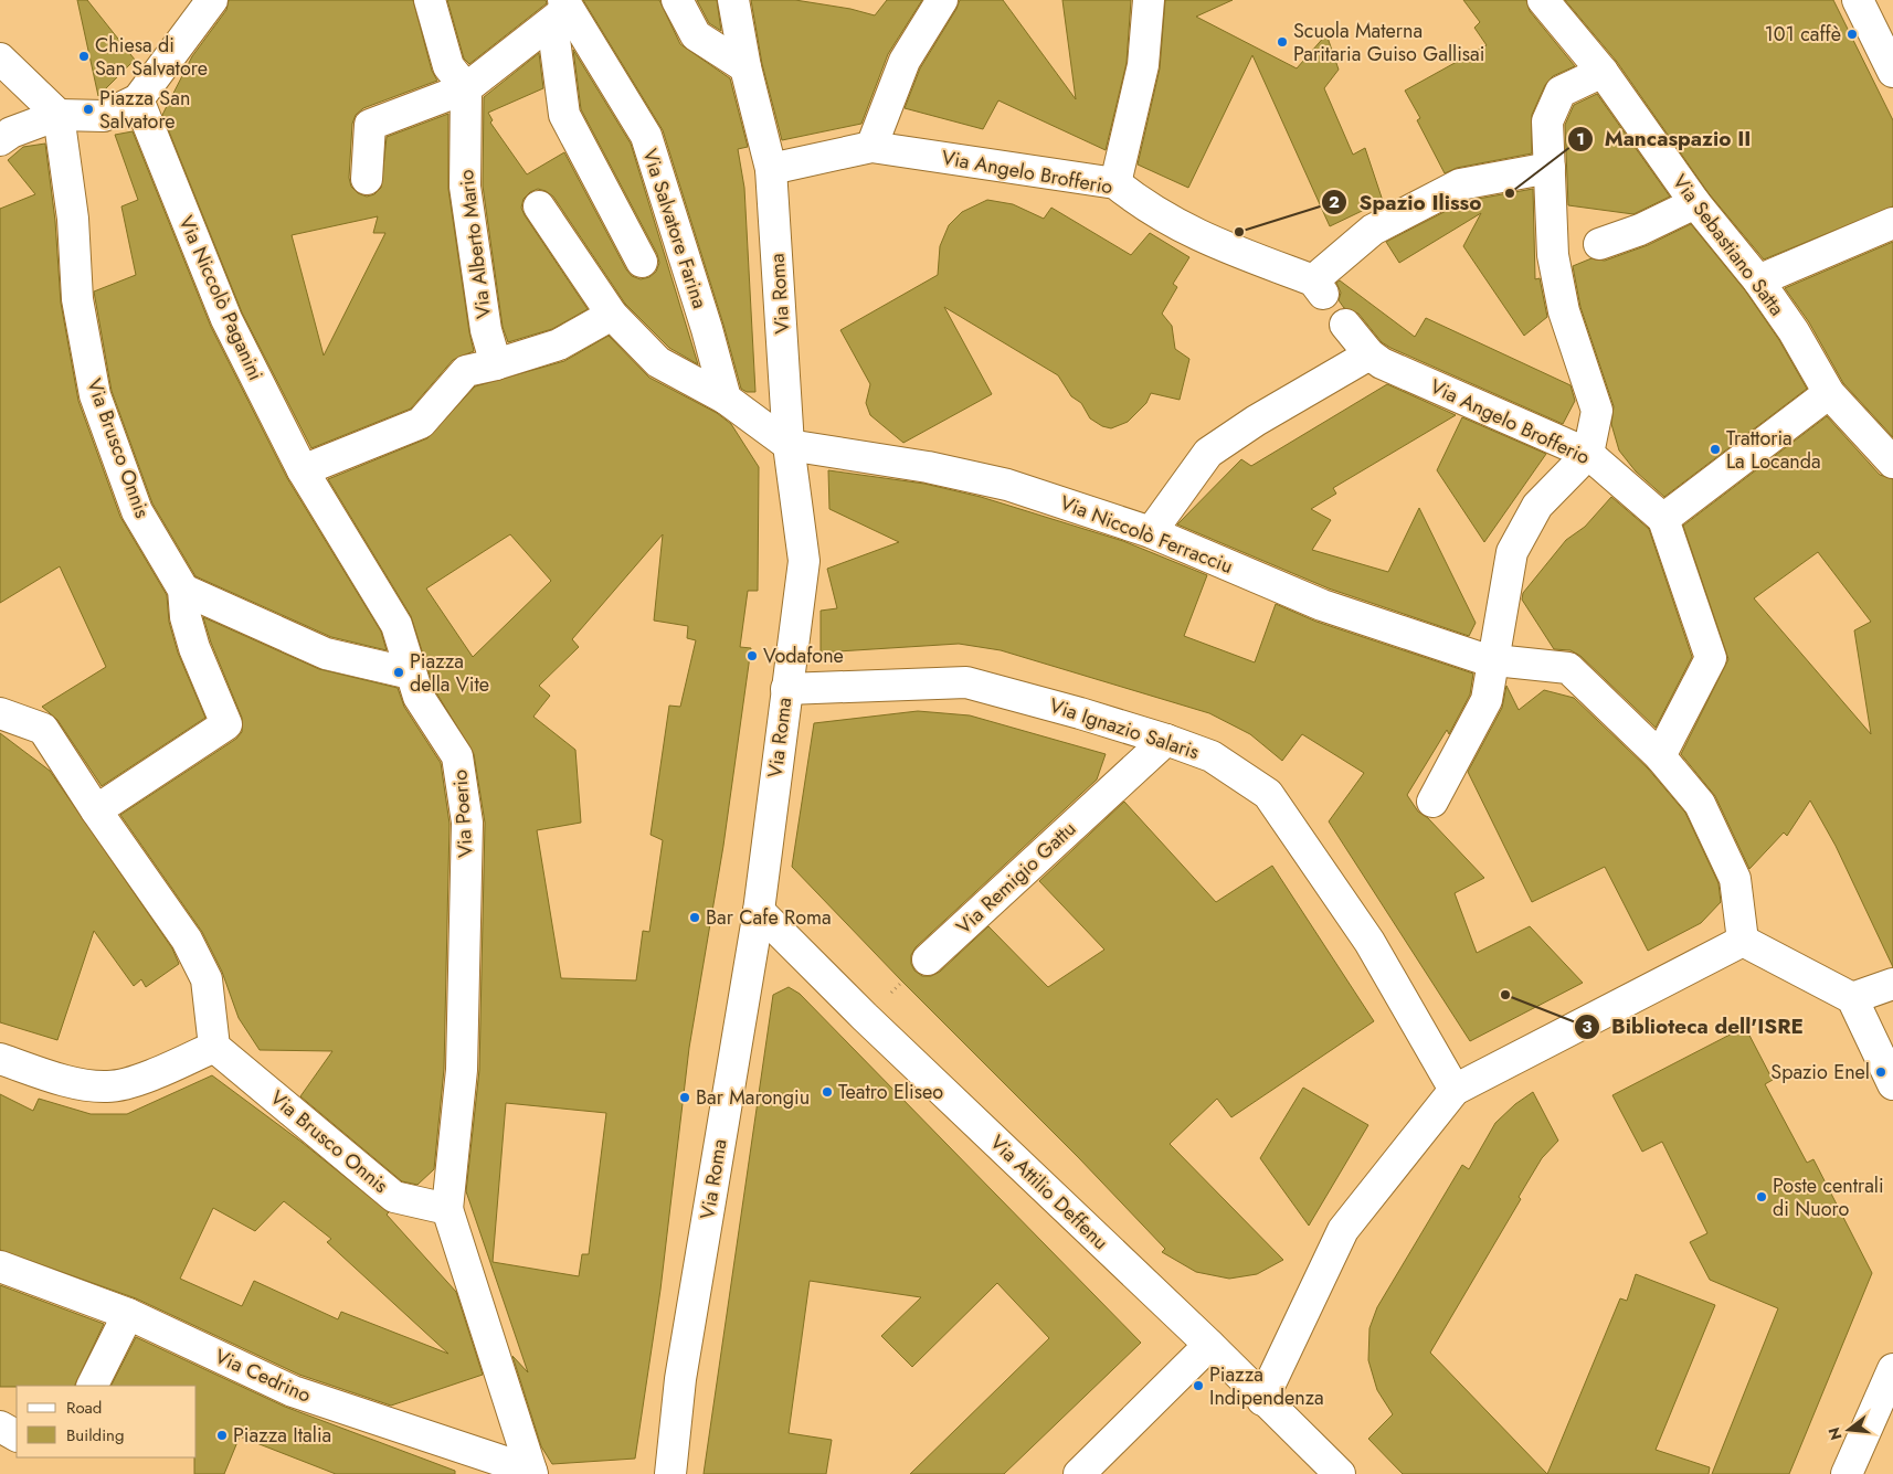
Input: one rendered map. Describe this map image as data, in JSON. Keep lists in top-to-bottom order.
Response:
{
  "streets": {
    "street": [
      "Via Angelo Brofferio",
      "Via Salvatore Farina",
      "Via Alberto Mario",
      "Via Sebastiano Satta",
      "Via Roma",
      "Via Niccolò Paganini",
      "Via Brusco Onnis",
      "Via Niccolò Ferracciu",
      "Via Ignazio Salaris",
      "Via Poerio",
      "Via Remigio Gattu",
      "Via Attilio Deffenu",
      "Via Cedrino"
    ]
  },
  "crossings": [
    ["Via Angelo Brofferio", "Via Roma"],
    ["Via Roma", "Via Niccolò Ferracciu"],
    ["Via Roma", "Via Ignazio Salaris"],
    ["Via Roma", "Via Attilio Deffenu"],
    ["Via Niccolò Paganini", "Via Poerio"],
    ["Via Brusco Onnis", "Via Poerio"],
    ["Via Ignazio Salaris", "Via Remigio Gattu"]
  ],
  "places": [
    "101 caffè",
    "Scuola Materna Paritaria Guiso Gallisai",
    "Chiesa di San Salvatore",
    "Piazza San Salvatore",
    "Mancaspazio II",
    "Spazio Ilisso",
    "Trattoria La Locanda",
    "Vodafone",
    "Piazza della Vite",
    "Bar Cafe Roma",
    "Biblioteca dell'ISRE",
    "Spazio Enel",
    "Teatro Eliseo",
    "Bar Marongiu",
    "Poste centrali di Nuoro",
    "Piazza Indipendenza",
    "Piazza Italia"
  ],
  "legend": ["Road", "Building"],
  "north": "left"
}
